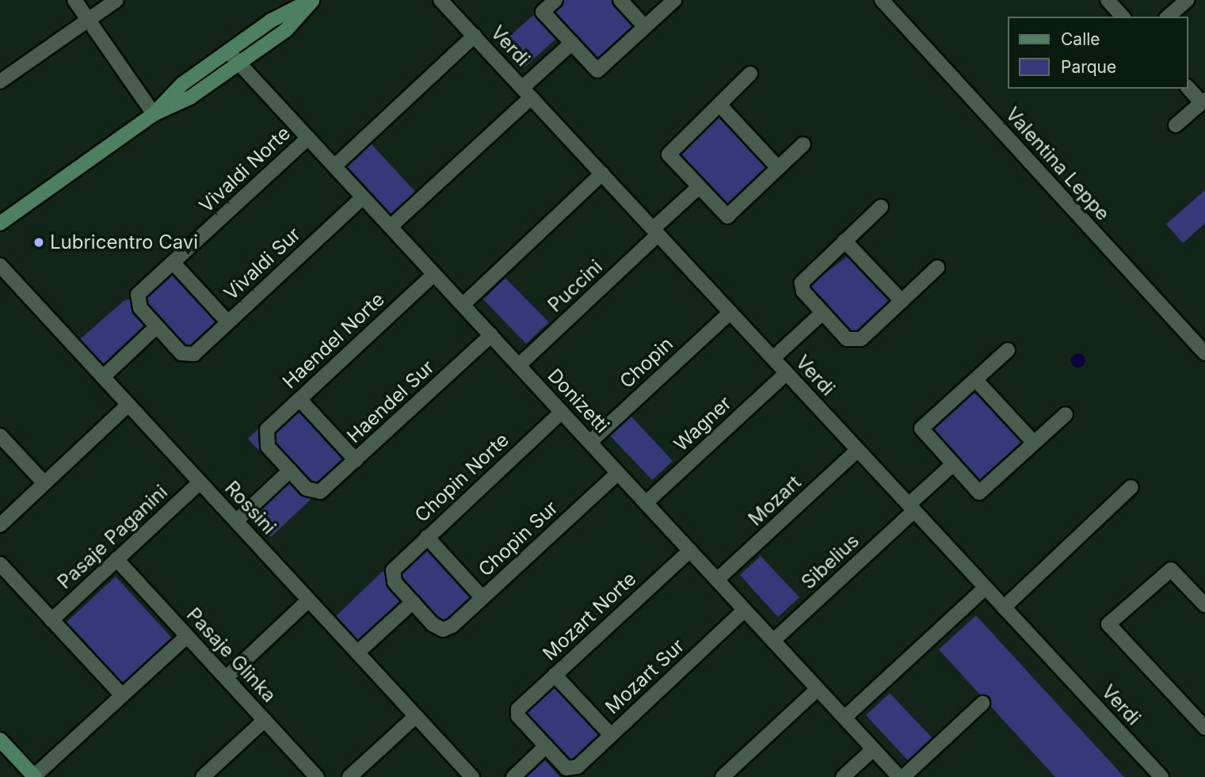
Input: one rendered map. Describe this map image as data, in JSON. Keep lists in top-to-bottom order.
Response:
{
  "streets": {
    "street": [
      "Verdi",
      "Valentina Leppe",
      "Vivaldi Norte",
      "Vivaldi Sur",
      "Puccini",
      "Haendel Norte",
      "Chopin",
      "Donizetti",
      "Haendel Sur",
      "Wagner",
      "Chopin Norte",
      "Mozart",
      "Rossini",
      "Pasaje Paganini",
      "Chopin Sur",
      "Sibelius",
      "Mozart Norte",
      "Pasaje Glinka",
      "Mozart Sur"
    ]
  },
  "crossings": [
    ["Verdi", "Puccini"],
    ["Verdi", "Chopin"],
    ["Verdi", "Wagner"],
    ["Verdi", "Mozart"],
    ["Verdi", "Sibelius"],
    ["Vivaldi Norte", "Vivaldi Sur"],
    ["Vivaldi Norte", "Donizetti"],
    ["Vivaldi Sur", "Donizetti"],
    ["Puccini", "Donizetti"],
    ["Haendel Norte", "Donizetti"],
    ["Haendel Norte", "Haendel Sur"],
    ["Chopin", "Donizetti"],
    ["Donizetti", "Haendel Sur"],
    ["Donizetti", "Wagner"],
    ["Donizetti", "Chopin Norte"],
    ["Donizetti", "Mozart"],
    ["Donizetti", "Chopin Sur"],
    ["Donizetti", "Sibelius"],
    ["Donizetti", "Mozart Norte"],
    ["Donizetti", "Mozart Sur"],
    ["Chopin Norte", "Chopin Sur"],
    ["Rossini", "Pasaje Paganini"],
    ["Pasaje Paganini", "Pasaje Glinka"],
    ["Mozart Norte", "Mozart Sur"]
  ],
  "places": ["Lubricentro Cavi"],
  "legend": ["Calle", "Parque"]
}
